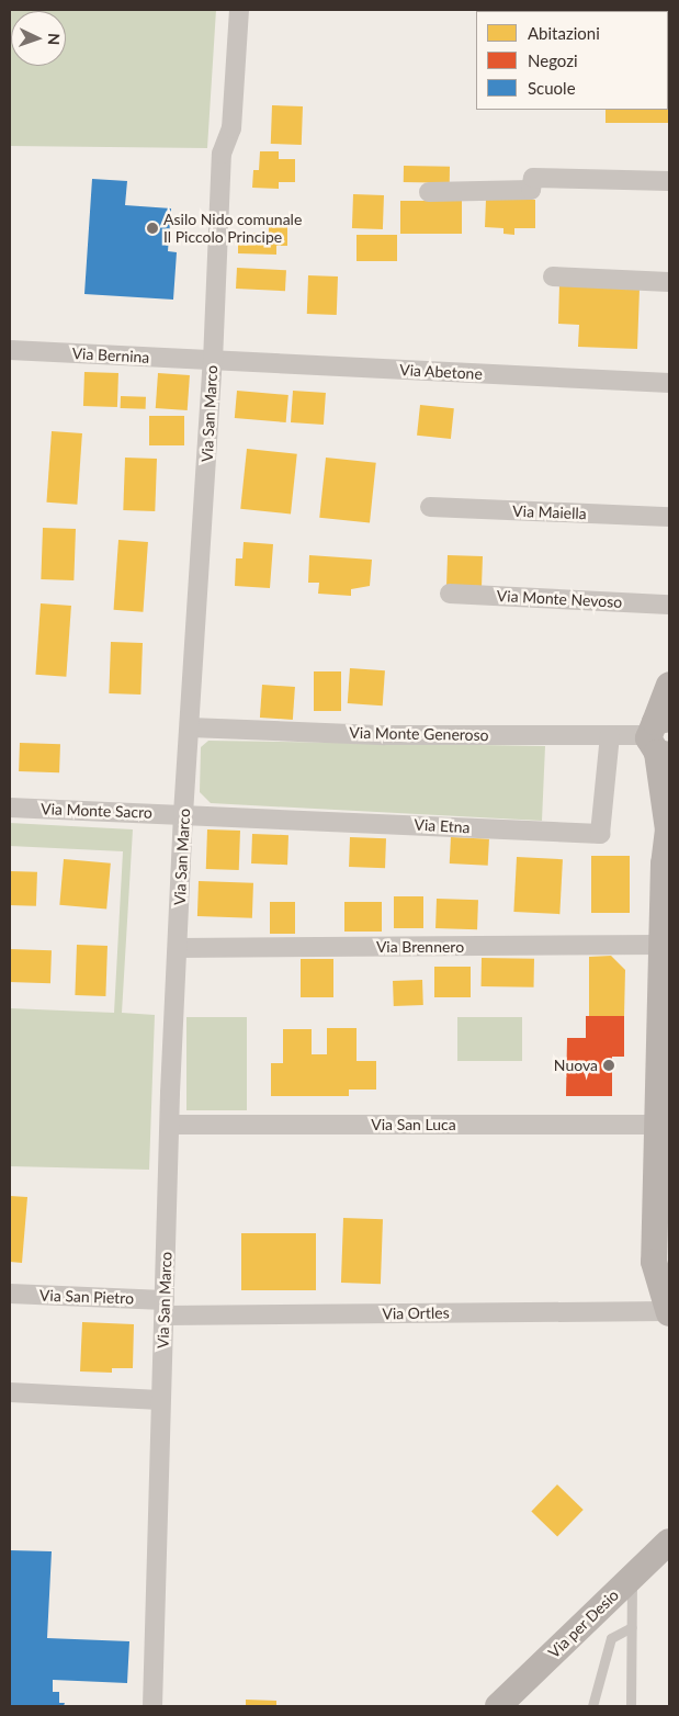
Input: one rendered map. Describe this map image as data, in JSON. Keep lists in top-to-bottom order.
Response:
{
  "streets": {
    "street": [
      "Via Bernina",
      "Via Abetone",
      "Via San Marco",
      "Via Maiella",
      "Via Monte Nevoso",
      "Via Monte Generoso",
      "Via Monte Sacro",
      "Via Etna",
      "Via Brennero",
      "Via San Luca",
      "Via San Pietro",
      "Via Ortles",
      "Via per Desio"
    ]
  },
  "crossings": [
    ["Via Bernina", "Via Abetone"],
    ["Via Bernina", "Via San Marco"],
    ["Via Abetone", "Via San Marco"],
    ["Via San Marco", "Via Monte Generoso"],
    ["Via San Marco", "Via Monte Sacro"],
    ["Via San Marco", "Via Etna"],
    ["Via San Marco", "Via Brennero"],
    ["Via San Marco", "Via San Luca"],
    ["Via San Marco", "Via San Pietro"],
    ["Via San Marco", "Via Ortles"],
    ["Via Monte Generoso", "Via Etna"],
    ["Via Monte Sacro", "Via Etna"],
    ["Via San Pietro", "Via Ortles"]
  ],
  "places": ["Asilo Nido comunale Il Piccolo Principe", "Nuova"],
  "legend": ["Abitazioni", "Negozi", "Scuole"],
  "north": "right"
}
